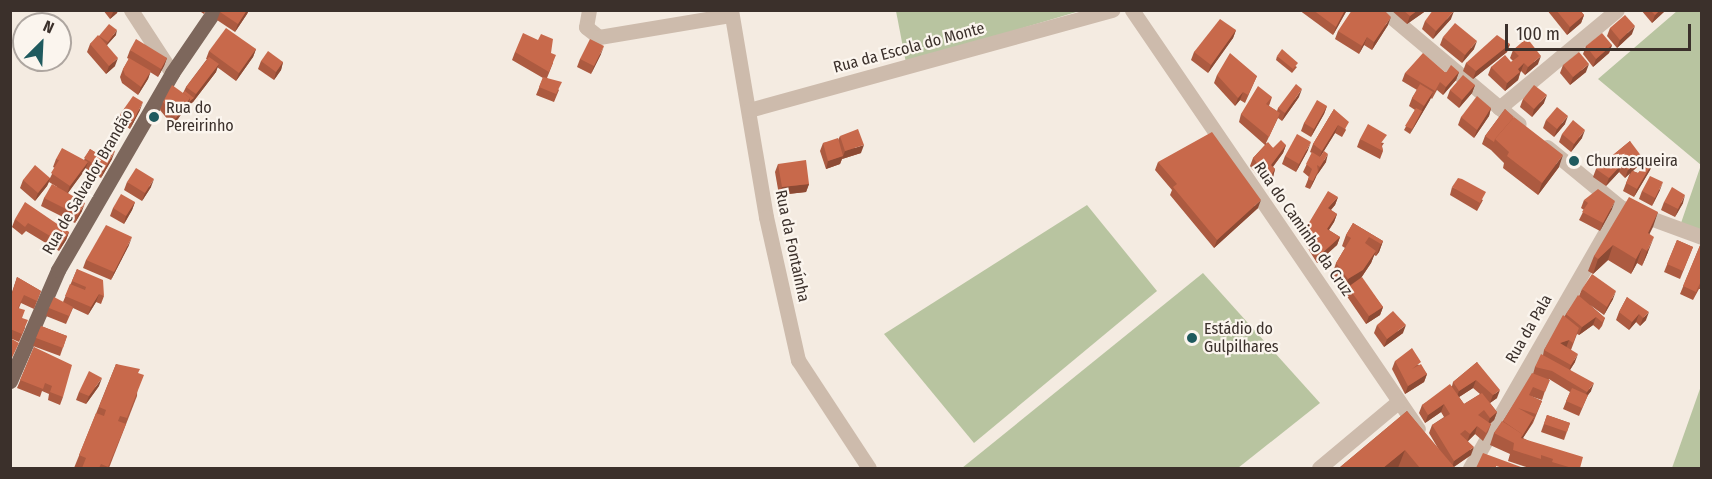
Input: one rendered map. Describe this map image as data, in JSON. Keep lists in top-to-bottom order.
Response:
{
  "streets": {
    "main road": ["Rua de Salvador Brandão"],
    "street": [
      "Rua da Escola do Monte",
      "Rua do Caminho da Cruz",
      "Rua da Fontaínha",
      "Rua da Pala"
    ]
  },
  "crossings": [
    ["Rua da Escola do Monte", "Rua da Fontaínha"]
  ],
  "places": ["Rua do Pereirinho", "Churrasqueira", "Estádio do Gulpilhares"],
  "scale_bar": "100 m",
  "north": "top right"
}
